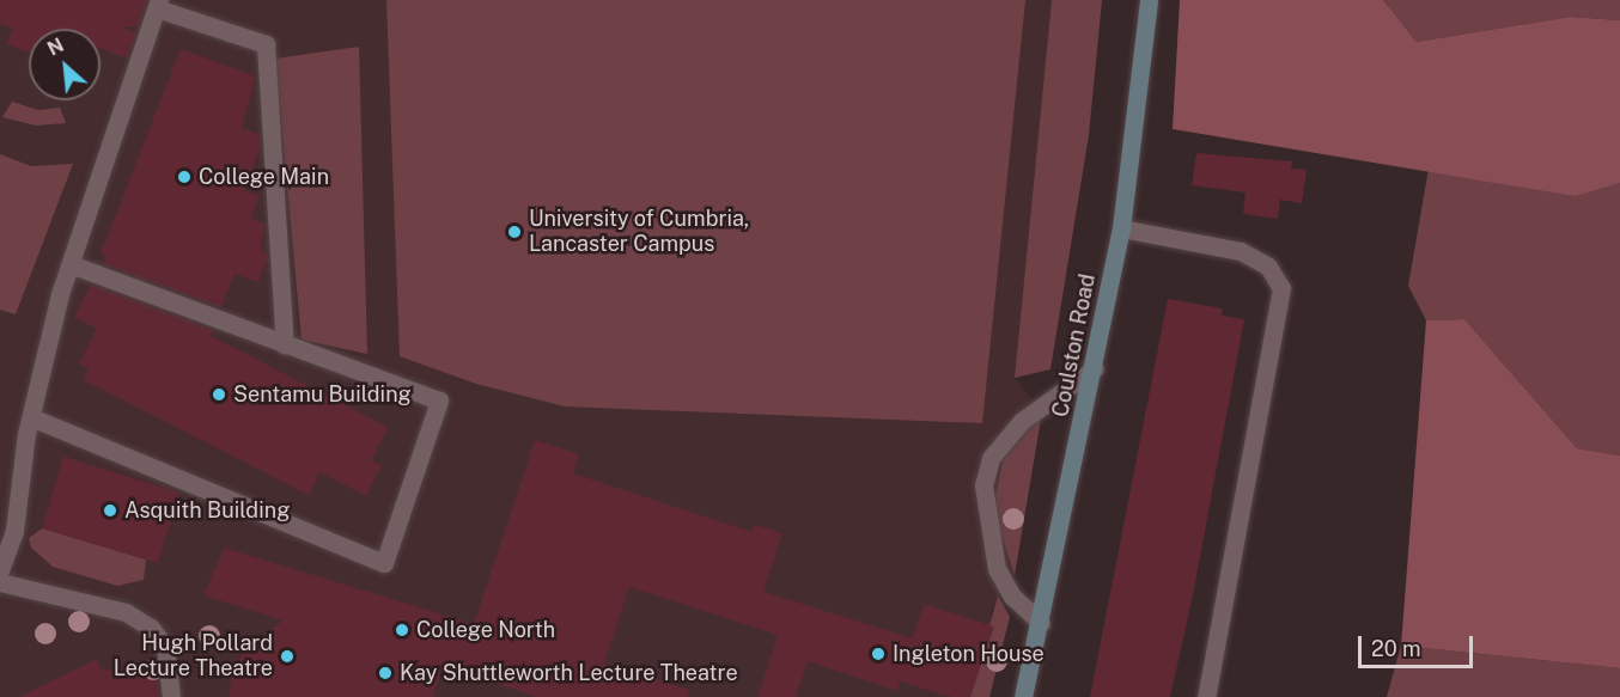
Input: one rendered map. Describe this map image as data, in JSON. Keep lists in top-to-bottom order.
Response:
{
  "streets": {
    "street": ["Coulston Road"]
  },
  "places": [
    "College Main",
    "University of Cumbria, Lancaster Campus",
    "Sentamu Building",
    "Asquith Building",
    "College North",
    "Ingleton House",
    "Hugh Pollard Lecture Theatre",
    "Kay Shuttleworth Lecture Theatre"
  ],
  "scale_bar": "20 m",
  "north": "top left"
}
